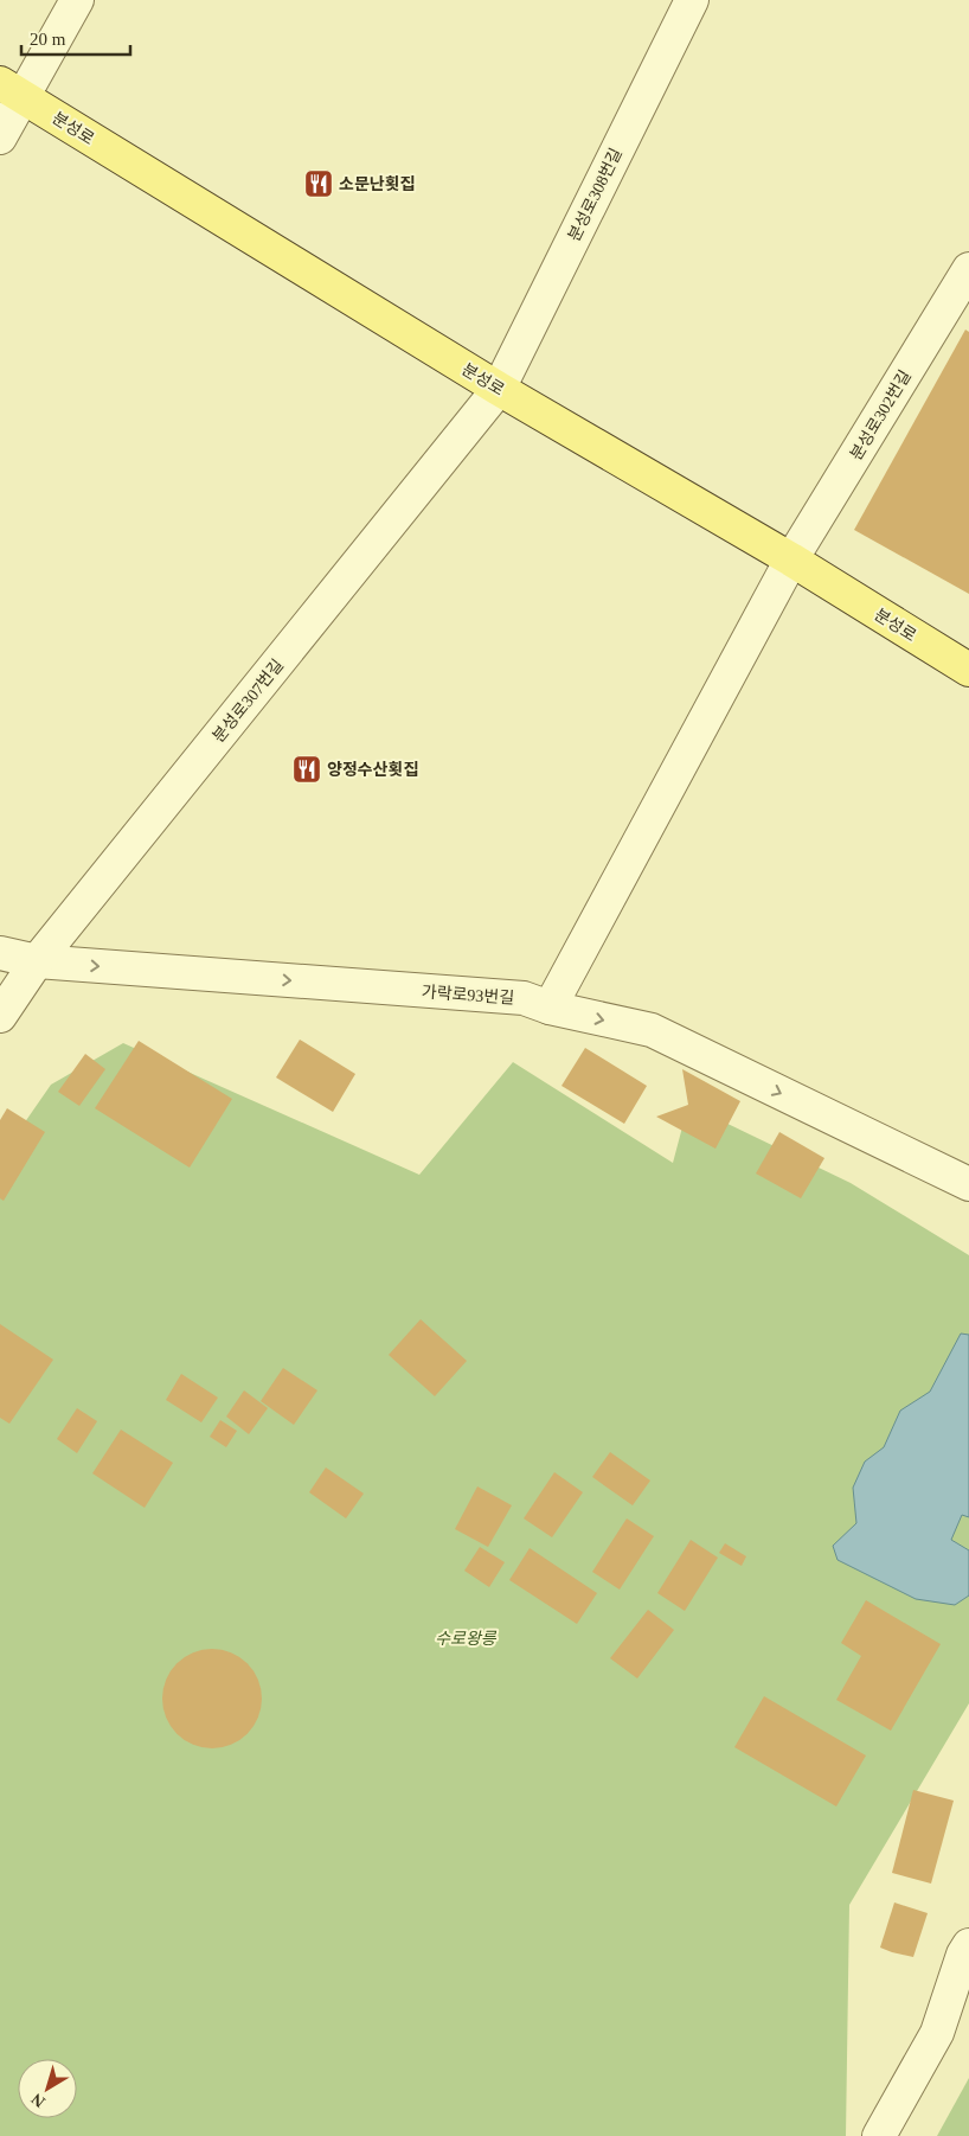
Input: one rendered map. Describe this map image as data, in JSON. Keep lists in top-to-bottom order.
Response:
{
  "streets": {
    "main road": ["분성로"],
    "street": [
      "분성로308번길",
      "분성로302번길",
      "분성로307번길",
      "가락로93번길"
    ]
  },
  "crossings": [
    ["분성로", "분성로308번길"],
    ["분성로", "분성로302번길"],
    ["분성로", "분성로307번길"],
    ["분성로308번길", "분성로307번길"],
    ["분성로302번길", "가락로93번길"],
    ["분성로307번길", "가락로93번길"]
  ],
  "one_way": ["가락로93번길"],
  "parks": ["수로왕릉"],
  "places": {
    "restaurant": ["소문난횟집", "양정수산횟집"]
  },
  "scale_bar": "20 m",
  "north": "bottom left"
}
